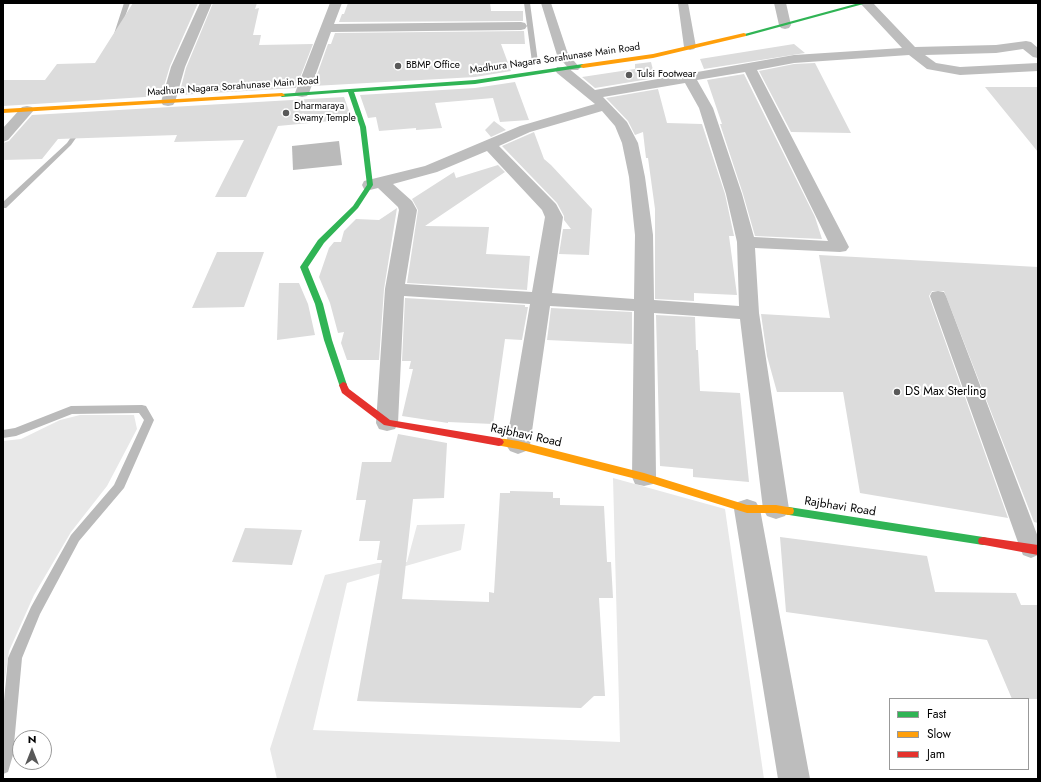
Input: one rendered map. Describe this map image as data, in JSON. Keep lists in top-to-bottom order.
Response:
{
  "streets": {
    "street": ["Madhura Nagara Sorahunase Main Road", "Rajbhavi Road"]
  },
  "places": [
    "BBMP Office",
    "Tulsi Footwear",
    "Dharmaraya Swamy Temple",
    "DS Max Sterling"
  ],
  "legend": ["Fast", "Slow", "Jam"],
  "north": "top"
}
